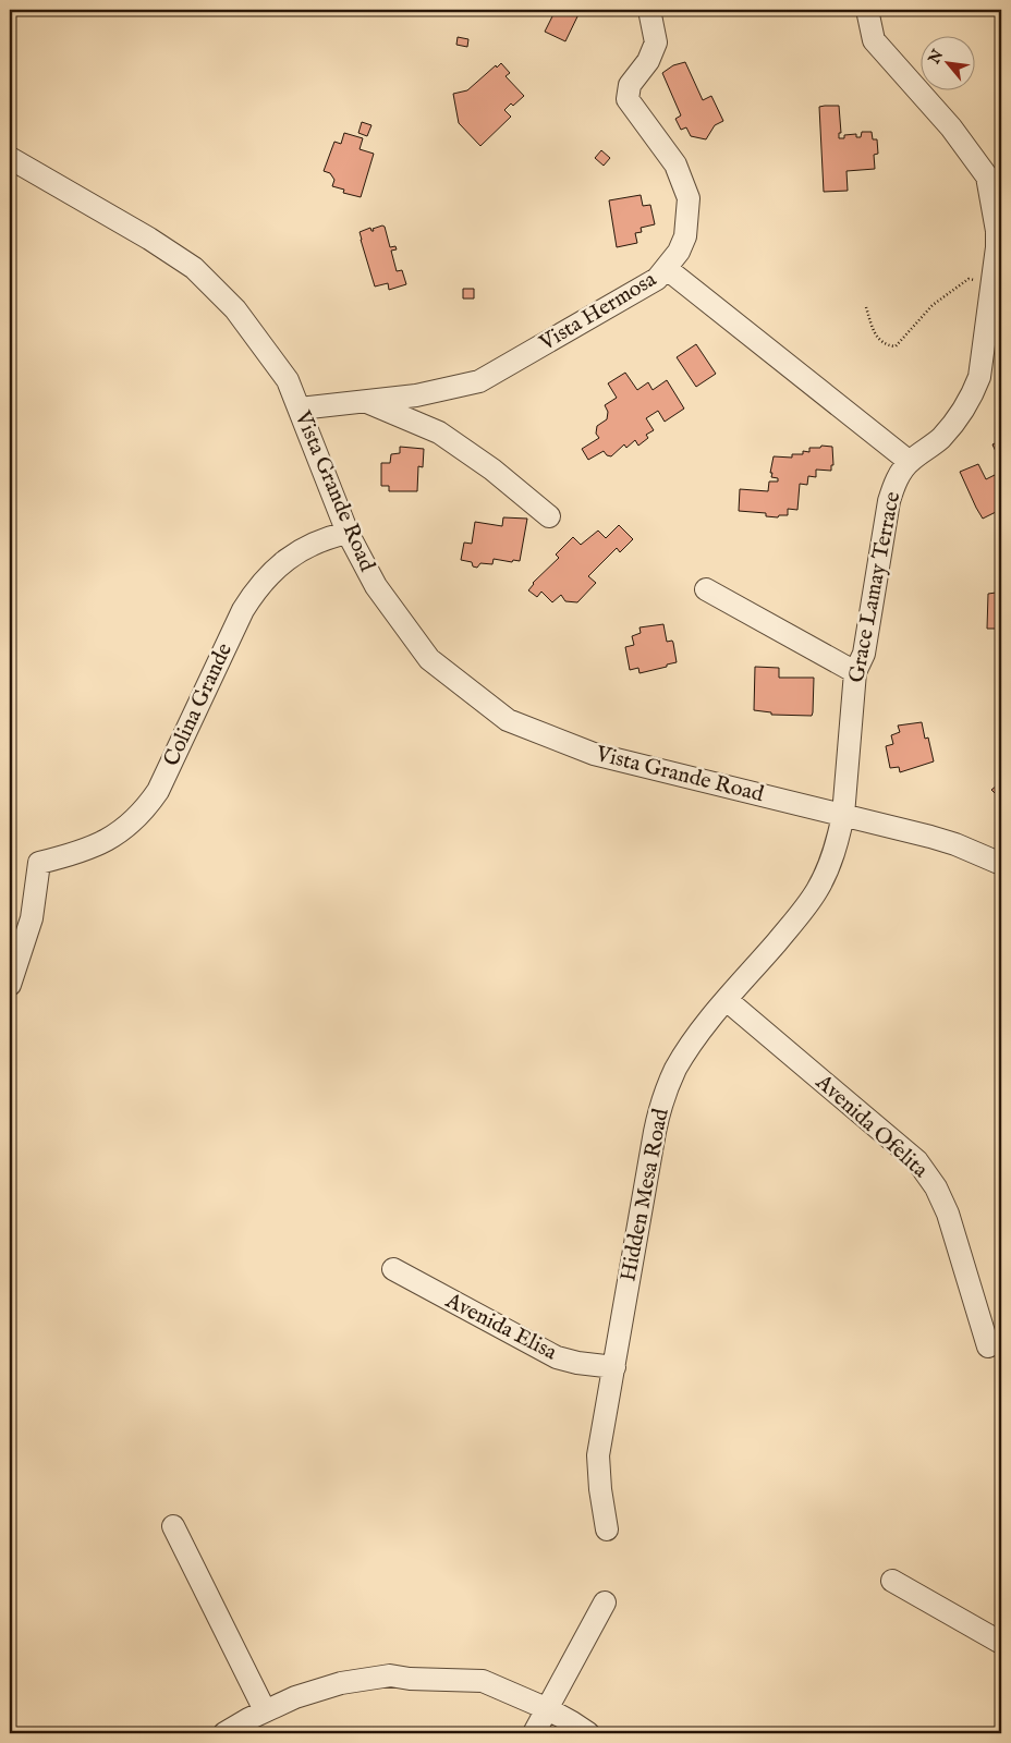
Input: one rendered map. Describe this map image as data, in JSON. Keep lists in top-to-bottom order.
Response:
{
  "streets": {
    "street": [
      "Vista Hermosa",
      "Vista Grande Road",
      "Grace Lamay Terrace",
      "Colina Grande",
      "Avenida Ofelita",
      "Hidden Mesa Road",
      "Avenida Elisa"
    ]
  },
  "crossings": [
    ["Vista Hermosa", "Vista Grande Road"],
    ["Vista Grande Road", "Grace Lamay Terrace"],
    ["Vista Grande Road", "Colina Grande"],
    ["Vista Grande Road", "Hidden Mesa Road"],
    ["Grace Lamay Terrace", "Hidden Mesa Road"],
    ["Avenida Ofelita", "Hidden Mesa Road"],
    ["Hidden Mesa Road", "Avenida Elisa"]
  ],
  "north": "top left"
}
